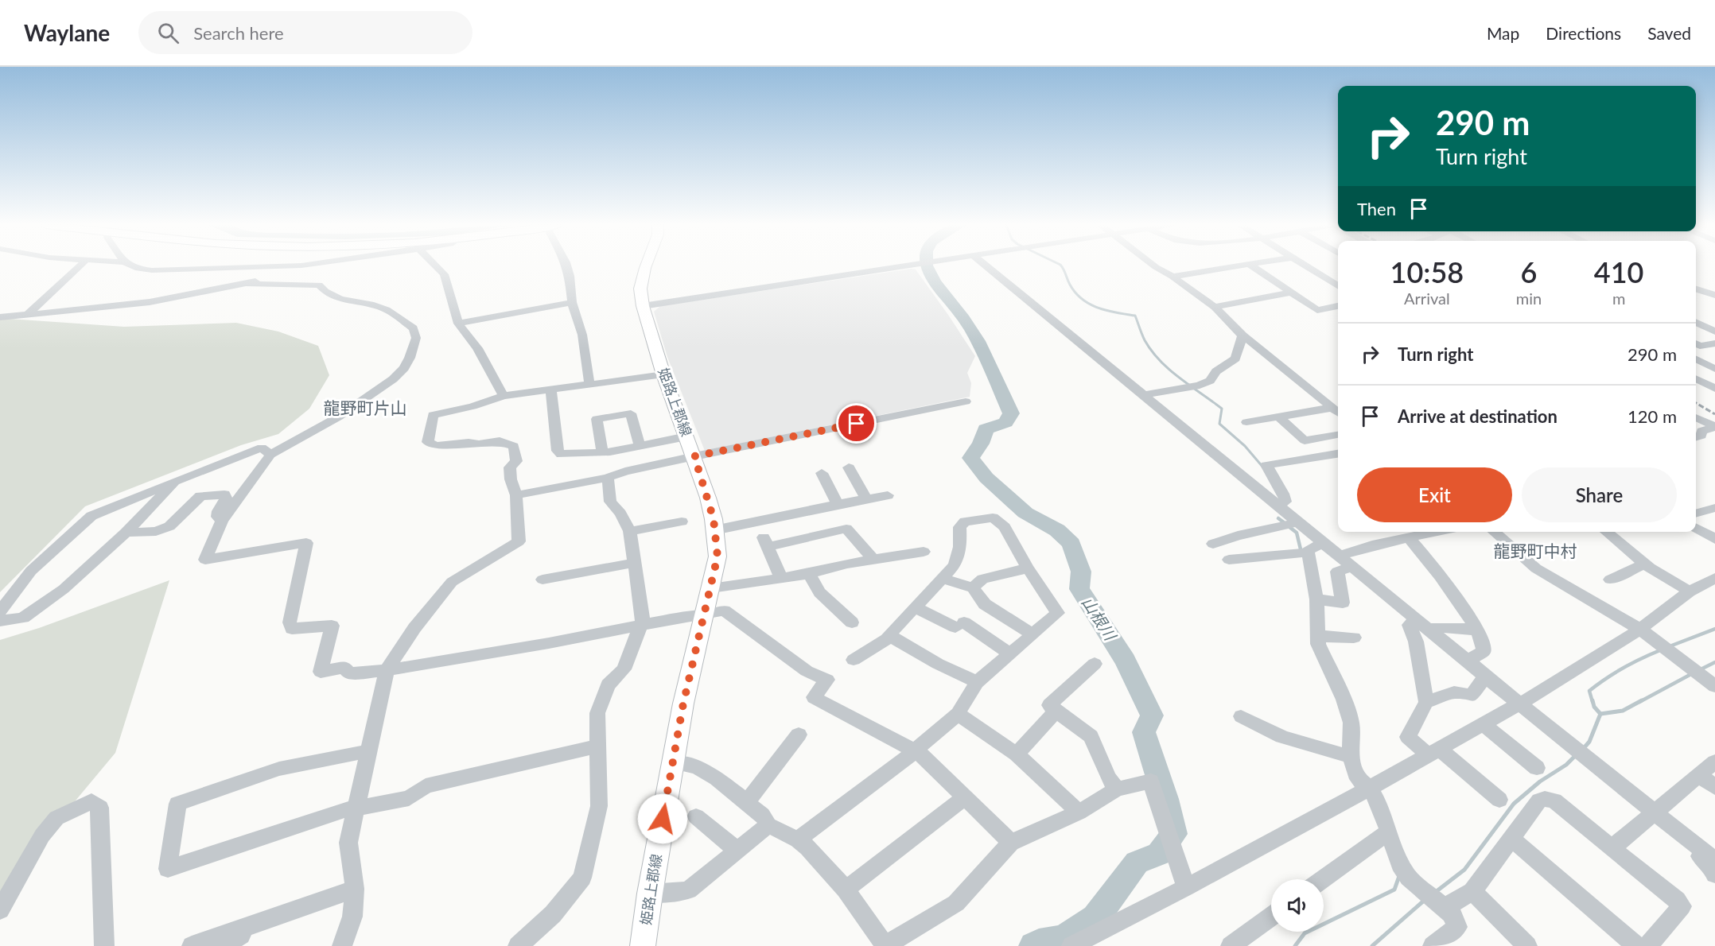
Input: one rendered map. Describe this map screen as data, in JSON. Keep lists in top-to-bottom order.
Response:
{
  "streets": {
    "main road": ["姫路上郡線"]
  },
  "districts": ["龍野町片山", "龍野町中村"],
  "water": ["山根川"],
  "page": {
    "header": "Waylane",
    "search": "Search here",
    "nav": ["Map", "Directions", "Saved"],
    "turn": ["290 m", "Turn right"],
    "then": "Then",
    "eta": [
      "10:58",
      "Arrival",
      "6",
      "min",
      "410",
      "m"
    ],
    "list": [
      {
        "name": "Turn right",
        "value": "290 m"
      },
      {
        "name": "Arrive at destination",
        "value": "120 m"
      }
    ],
    "buttons": ["Exit", "Share"]
  }
}
